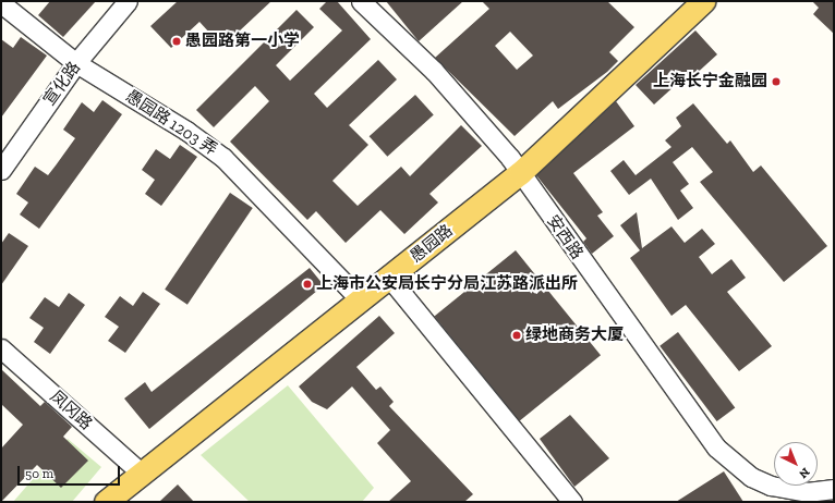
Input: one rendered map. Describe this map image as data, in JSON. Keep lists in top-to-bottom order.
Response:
{
  "streets": {
    "main road": ["愚园路"],
    "street": [
      "宣化路",
      "愚园路 1203 弄",
      "安西路",
      "凤冈路"
    ]
  },
  "crossings": [
    ["宣化路", "愚园路 1203 弄"],
    ["愚园路 1203 弄", "愚园路"],
    ["安西路", "愚园路"],
    ["愚园路", "凤冈路"]
  ],
  "places": [
    "愚园路第一小学",
    "上海长宁金融园",
    "上海市公安局长宁分局江苏路派出所",
    "绿地商务大厦"
  ],
  "scale_bar": "50 m",
  "north": "bottom right"
}
